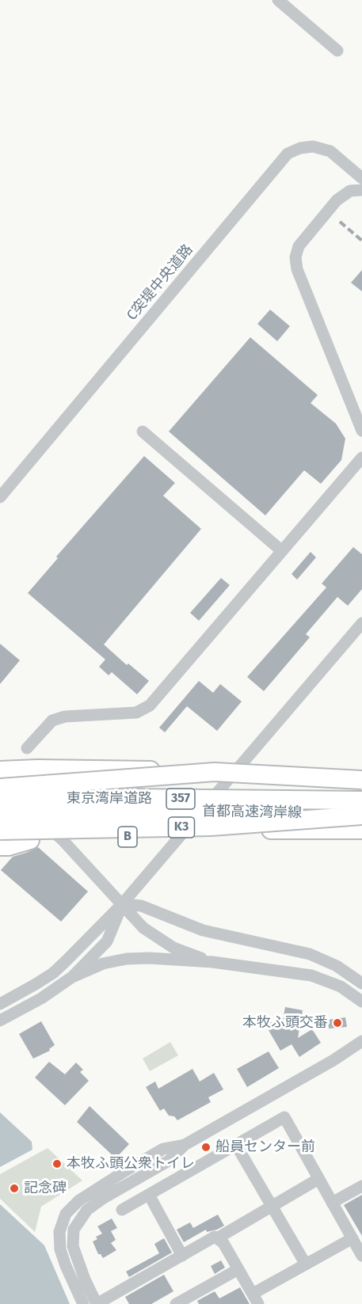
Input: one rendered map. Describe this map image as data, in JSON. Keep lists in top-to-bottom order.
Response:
{
  "streets": {
    "highway": [
      "東京湾岸道路",
      "357",
      "首都高速湾岸線",
      "K3",
      "B"
    ],
    "street": ["C突堤中央道路"]
  },
  "crossings": [
    ["首都高速湾岸線", "K3"]
  ],
  "places": [
    "本牧ふ頭交番",
    "船員センター前",
    "本牧ふ頭公衆トイレ",
    "記念碑"
  ]
}
